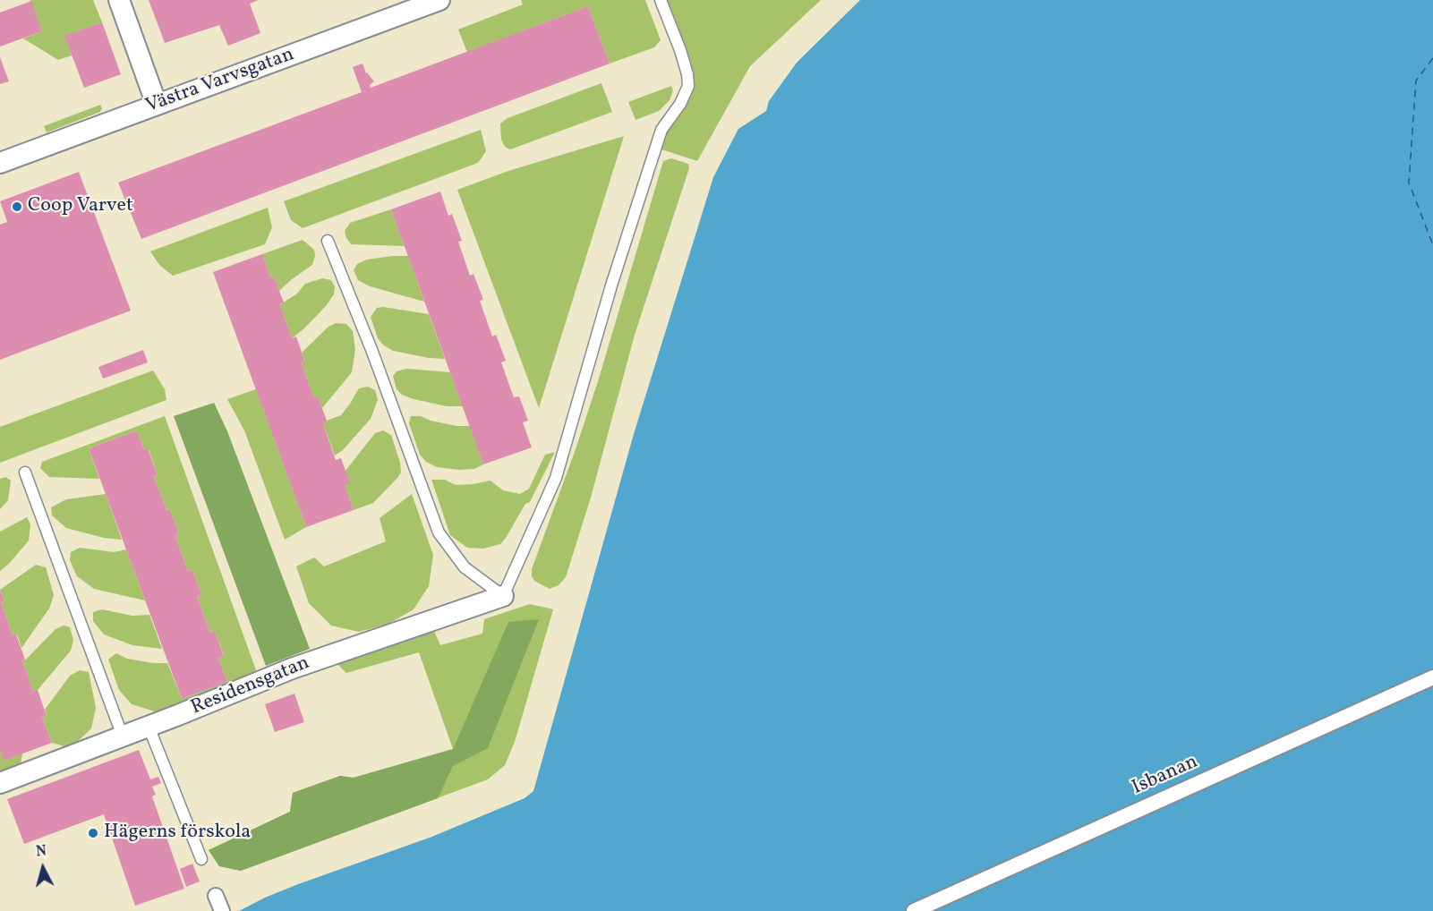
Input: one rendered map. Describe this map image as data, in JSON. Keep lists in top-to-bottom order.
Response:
{
  "streets": {
    "street": ["Västra Varvsgatan", "Residensgatan", "Isbanan"]
  },
  "places": ["Coop Varvet", "Hägerns förskola"],
  "north": "top"
}
